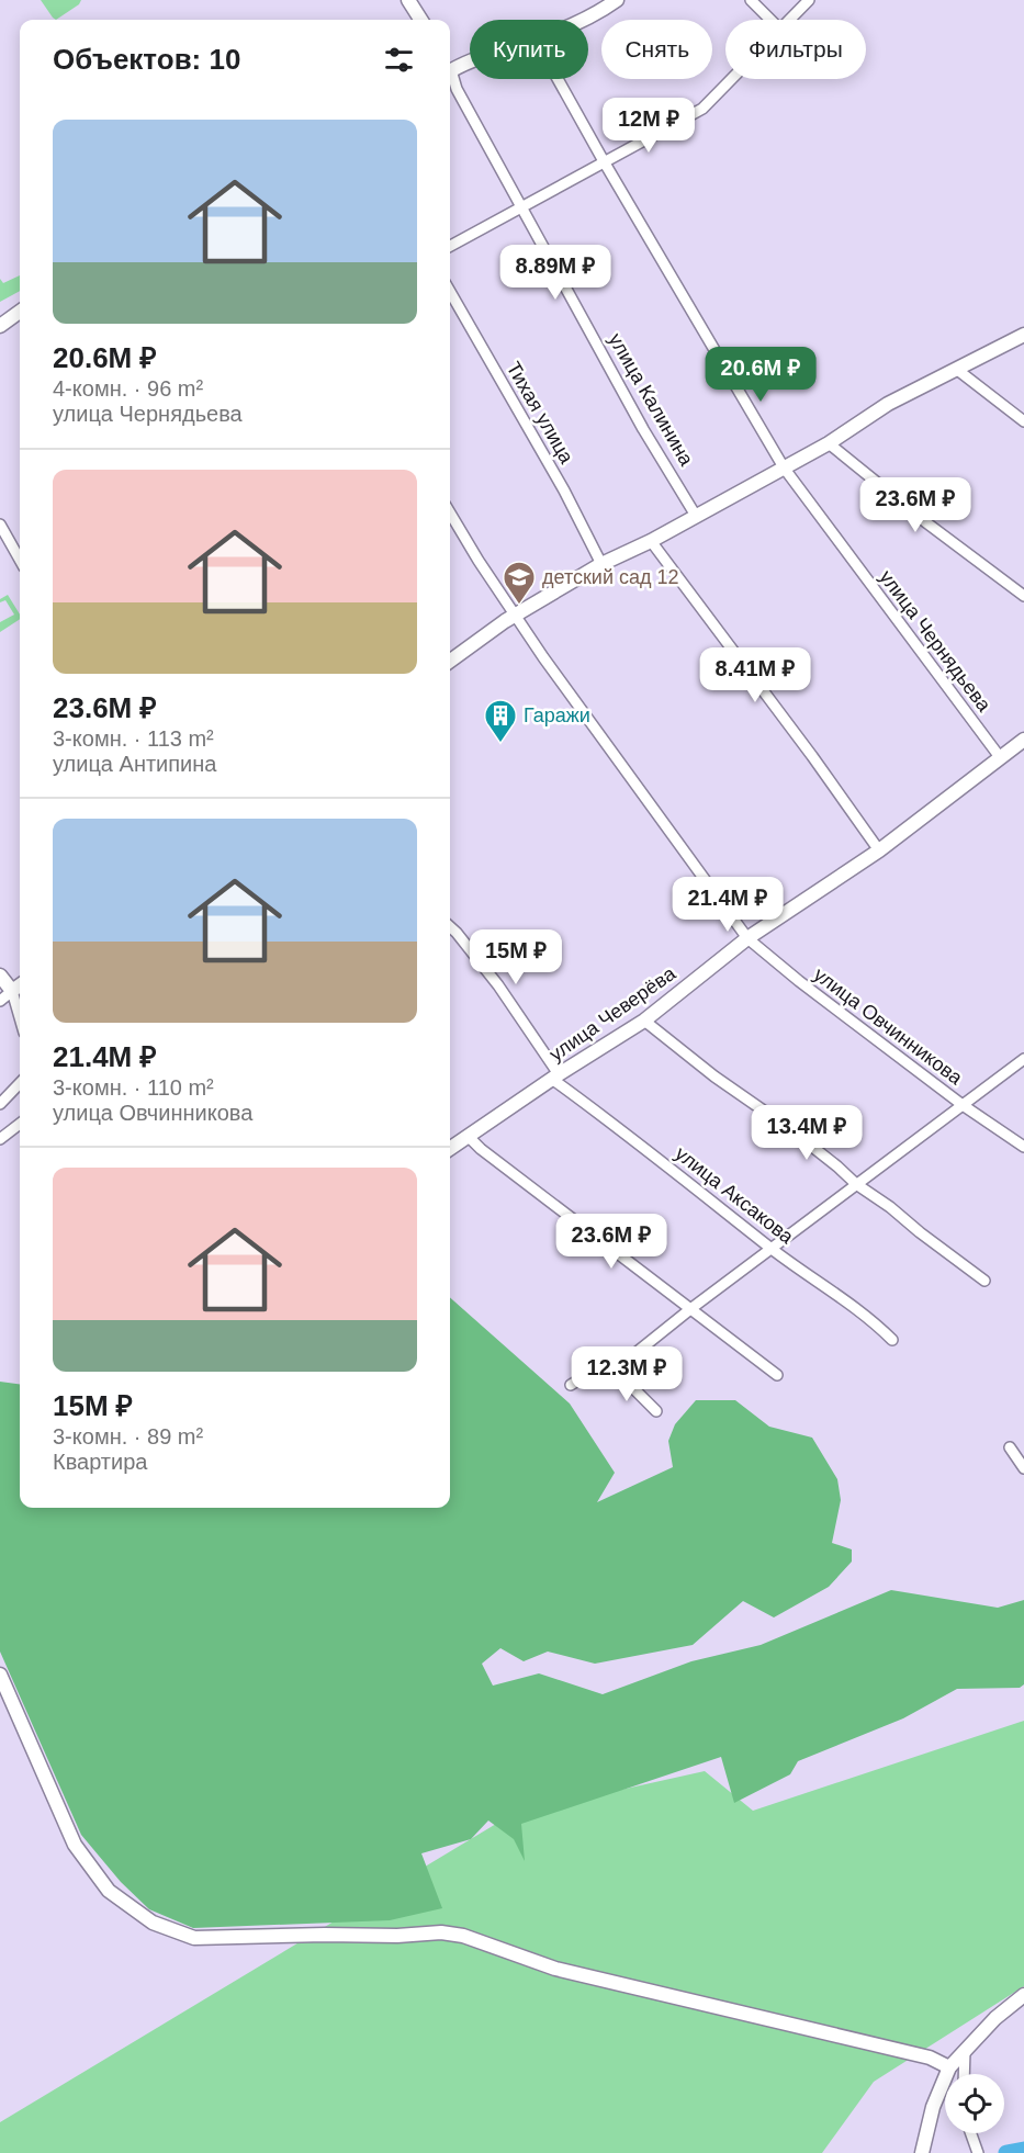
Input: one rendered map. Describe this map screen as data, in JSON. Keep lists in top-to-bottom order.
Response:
{
  "streets": {
    "street": [
      "улица Калинина",
      "Тихая улица",
      "улица Чернядьева",
      "улица Чеверёва",
      "улица Овчинникова",
      "улица Аксакова"
    ]
  },
  "crossings": [
    ["улица Чернядьева", "улица Чеверёва"],
    ["улица Чеверёва", "улица Овчинникова"],
    ["улица Чеверёва", "улица Аксакова"]
  ],
  "places": {
    "school or university": ["детский сад 12"],
    "building": ["Гаражи"]
  },
  "page": {
    "chip": ["Купить", "Снять", "Фильтры"],
    "heading": "Объектов: 10",
    "price": [
      "12M ₽",
      "8.89M ₽",
      "20.6M ₽",
      "23.6M ₽",
      "8.41M ₽",
      "21.4M ₽",
      "15M ₽",
      "13.4M ₽",
      "23.6M ₽",
      "12.3M ₽"
    ],
    "list": [
      {
        "name": "20.6M ₽",
        "note": "4-комн. · 96 m² · улица Чернядьева"
      },
      {
        "name": "23.6M ₽",
        "note": "3-комн. · 113 m² · улица Антипина"
      },
      {
        "name": "21.4M ₽",
        "note": "3-комн. · 110 m² · улица Овчинникова"
      },
      {
        "name": "15M ₽",
        "note": "3-комн. · 89 m² · Квартира"
      }
    ]
  }
}
